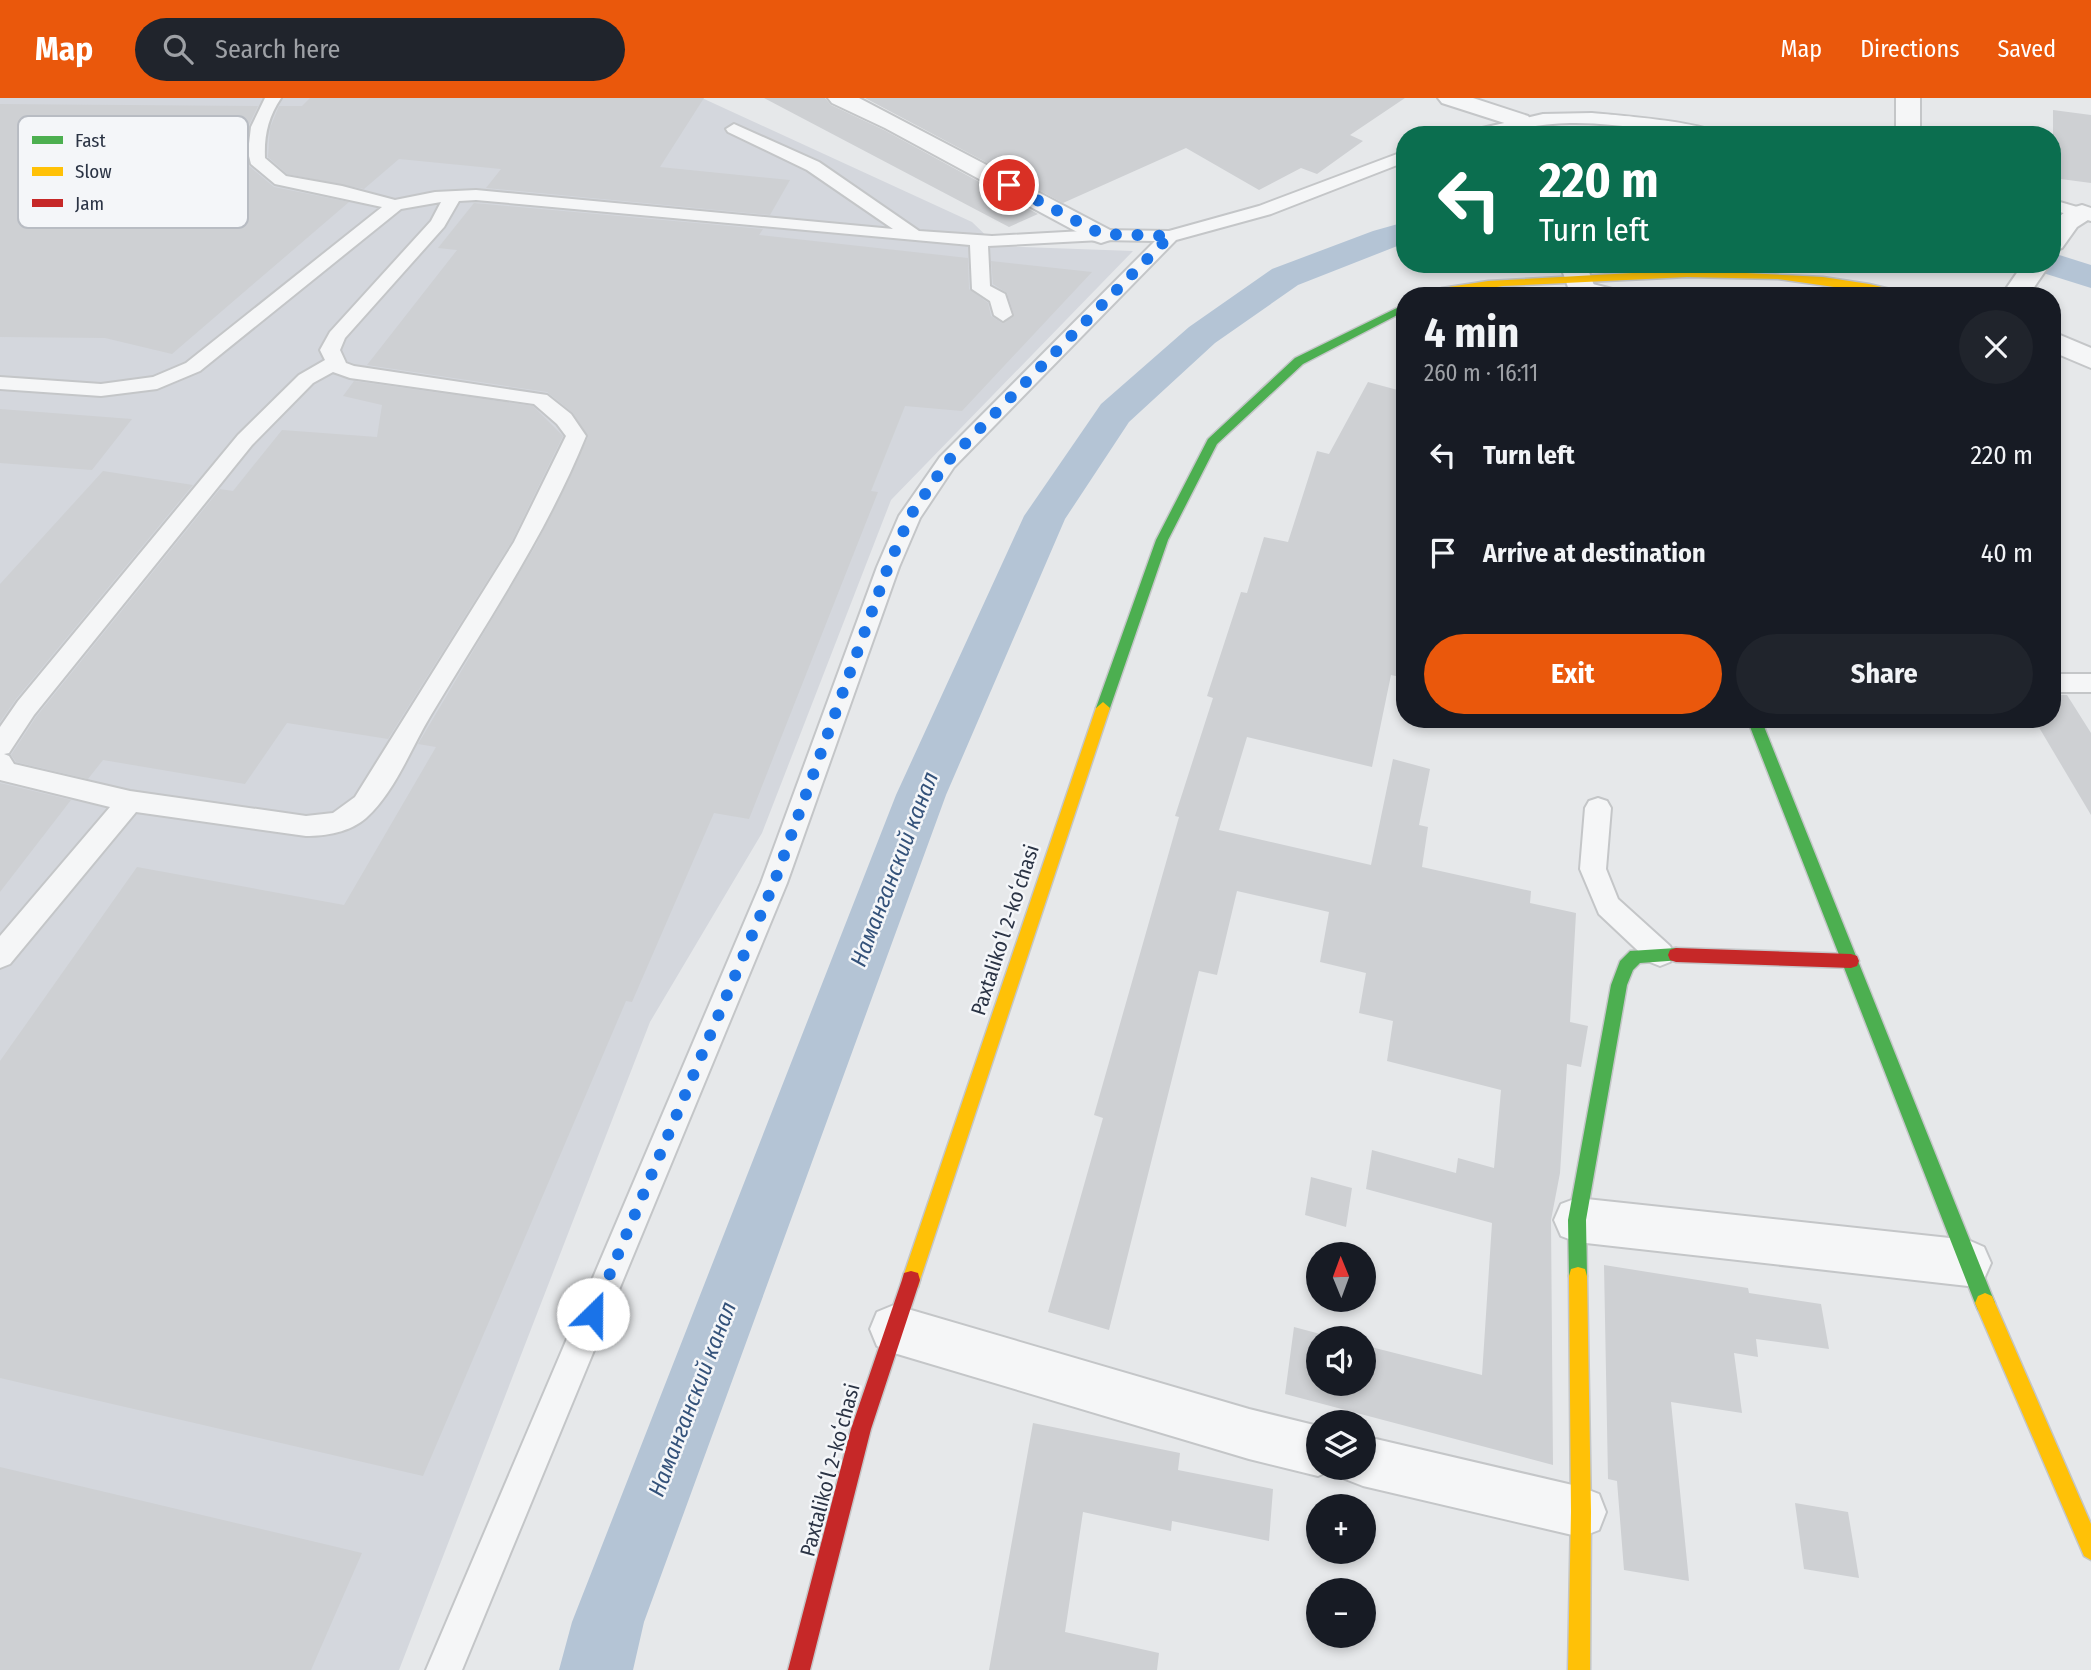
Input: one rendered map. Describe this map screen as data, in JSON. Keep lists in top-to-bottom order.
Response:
{
  "streets": {
    "street": ["Paxtalikoʻl 2-koʻchasi"]
  },
  "water": ["Наманганский канал"],
  "legend": ["Fast", "Slow", "Jam"],
  "north": "top",
  "page": {
    "header": "Map",
    "search": "Search here",
    "nav": ["Map", "Directions", "Saved"],
    "turn": ["220 m", "Turn left"],
    "heading": ["4 min", "260 m · 16:11"],
    "list": [
      {
        "name": "Turn left",
        "value": "220 m"
      },
      {
        "name": "Arrive at destination",
        "value": "40 m"
      }
    ],
    "buttons": ["Exit", "Share"],
    "map_buttons": ["+", "−"]
  }
}
